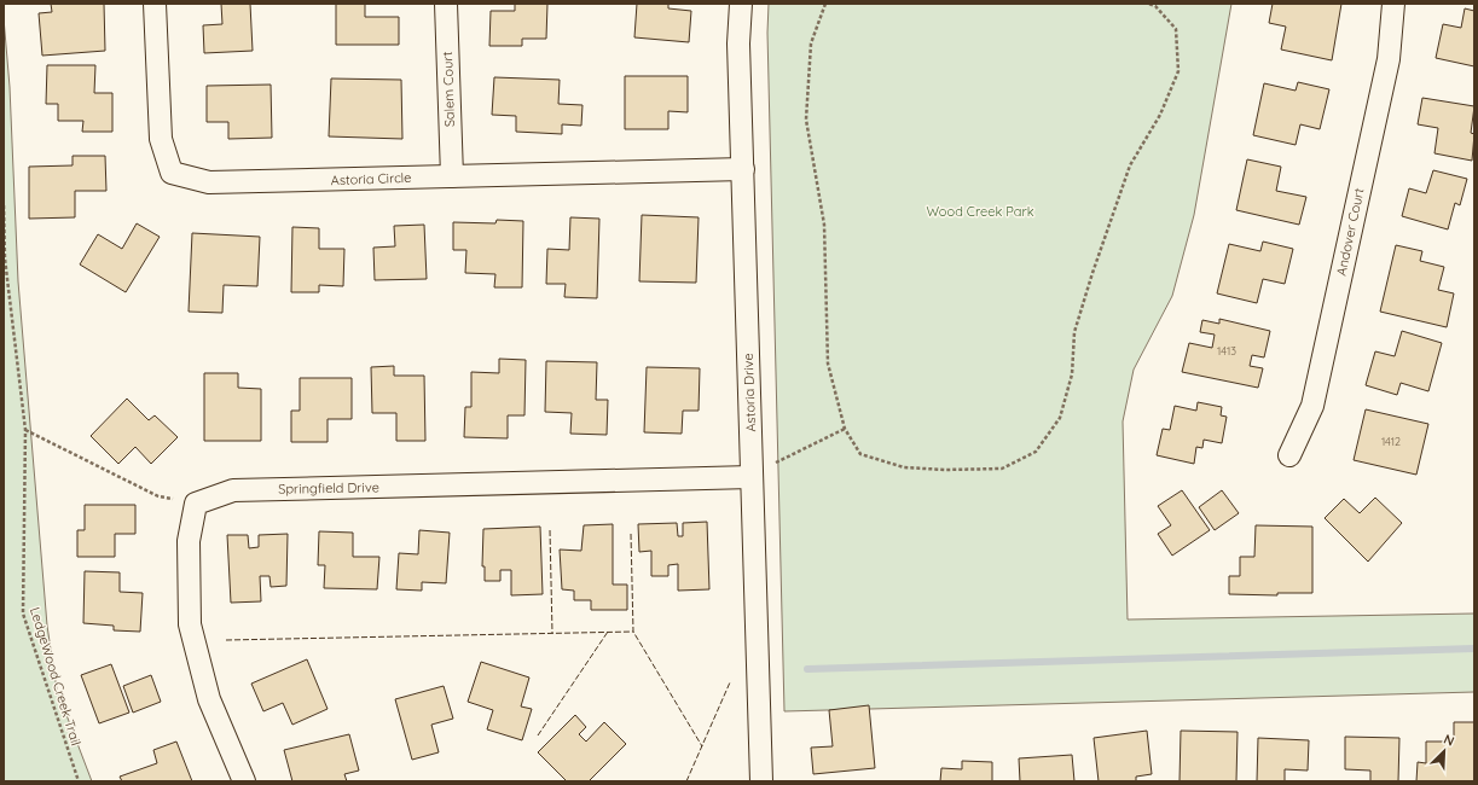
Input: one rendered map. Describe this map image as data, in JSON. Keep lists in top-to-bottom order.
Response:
{
  "streets": {
    "street": [
      "Salem Court",
      "Astoria Circle",
      "Andover Court",
      "Astoria Drive",
      "Springfield Drive"
    ],
    "path": ["LedgeWood Creek Trail"]
  },
  "crossings": [
    ["Salem Court", "Astoria Circle"],
    ["Astoria Circle", "Astoria Drive"],
    ["Astoria Drive", "Springfield Drive"]
  ],
  "parks": ["Wood Creek Park"],
  "house_numbers": ["1413", "1412"],
  "north": "top right"
}
